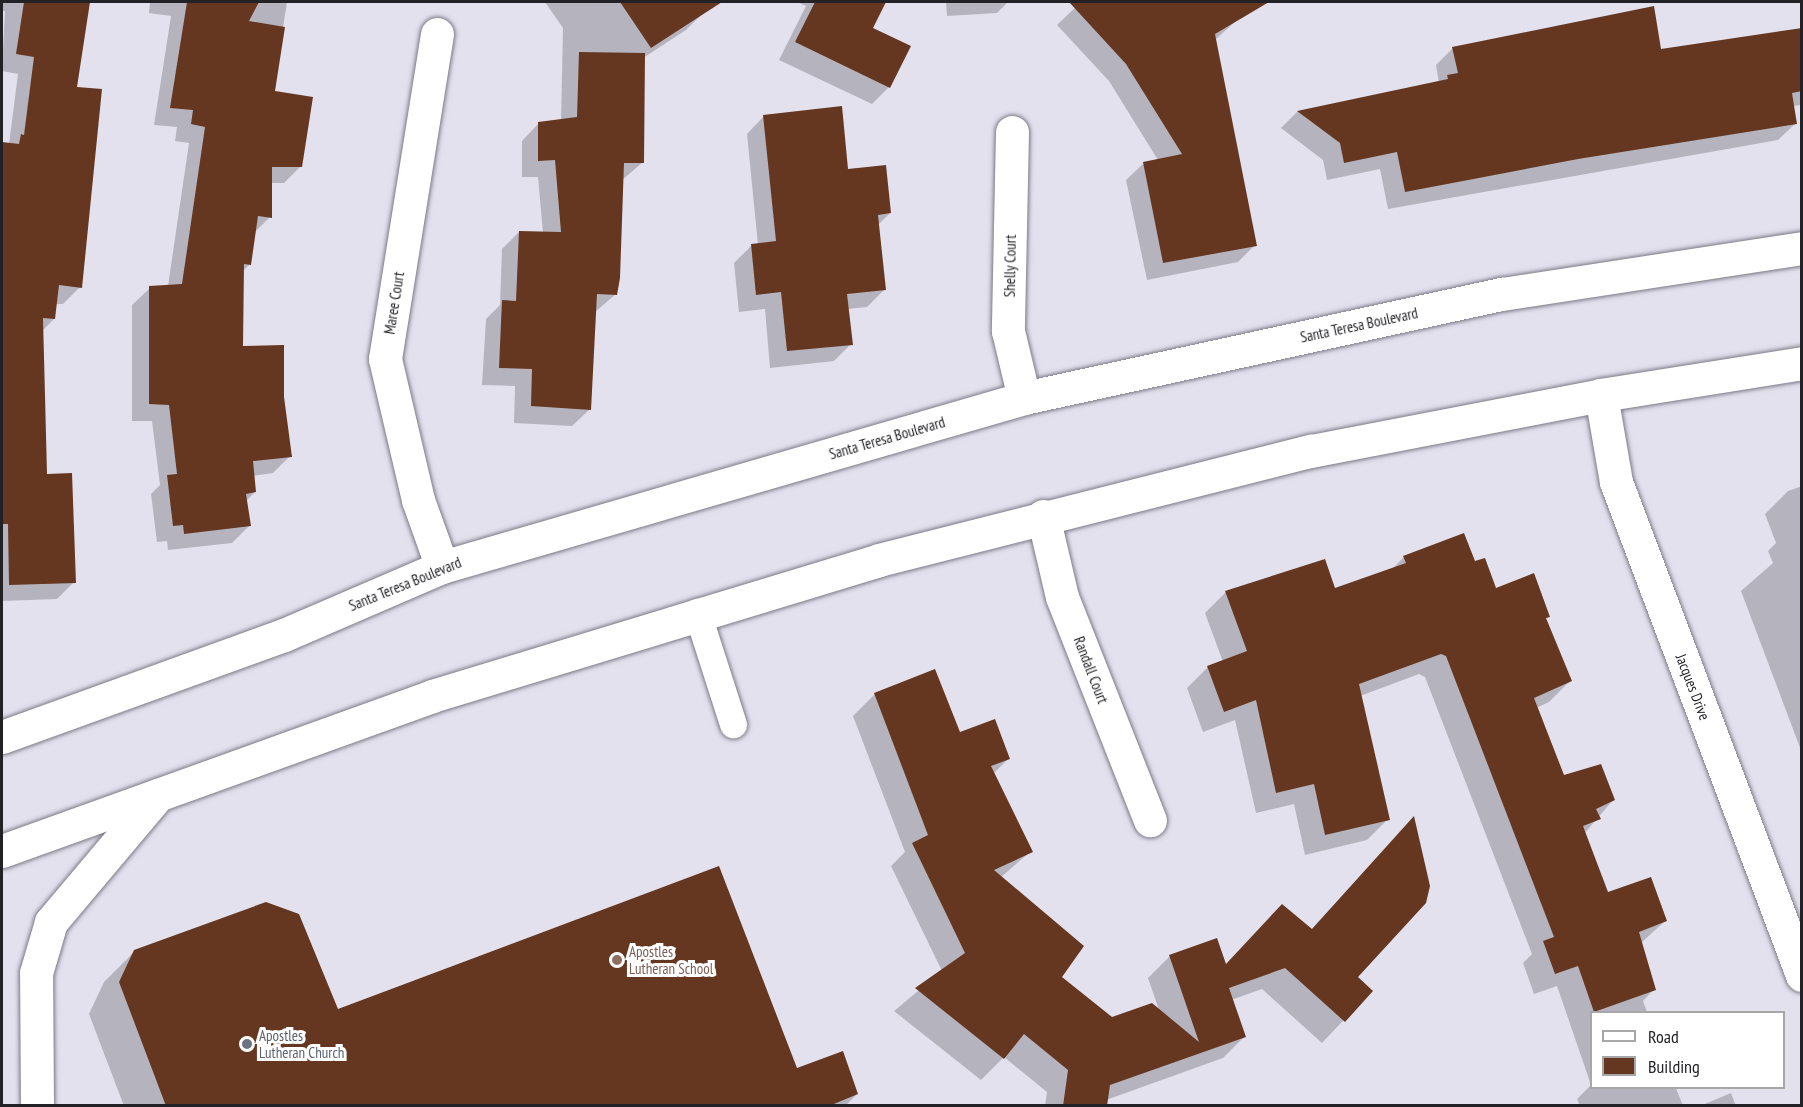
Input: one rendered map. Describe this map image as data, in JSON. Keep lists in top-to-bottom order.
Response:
{
  "streets": {
    "main road": [
      "Shelly Court",
      "Maree Court",
      "Santa Teresa Boulevard",
      "Randall Court",
      "Jacques Drive"
    ]
  },
  "crossings": [
    ["Shelly Court", "Santa Teresa Boulevard"],
    ["Maree Court", "Santa Teresa Boulevard"]
  ],
  "places": ["Apostles Lutheran School", "Apostles Lutheran Church"],
  "legend": ["Road", "Building"]
}
